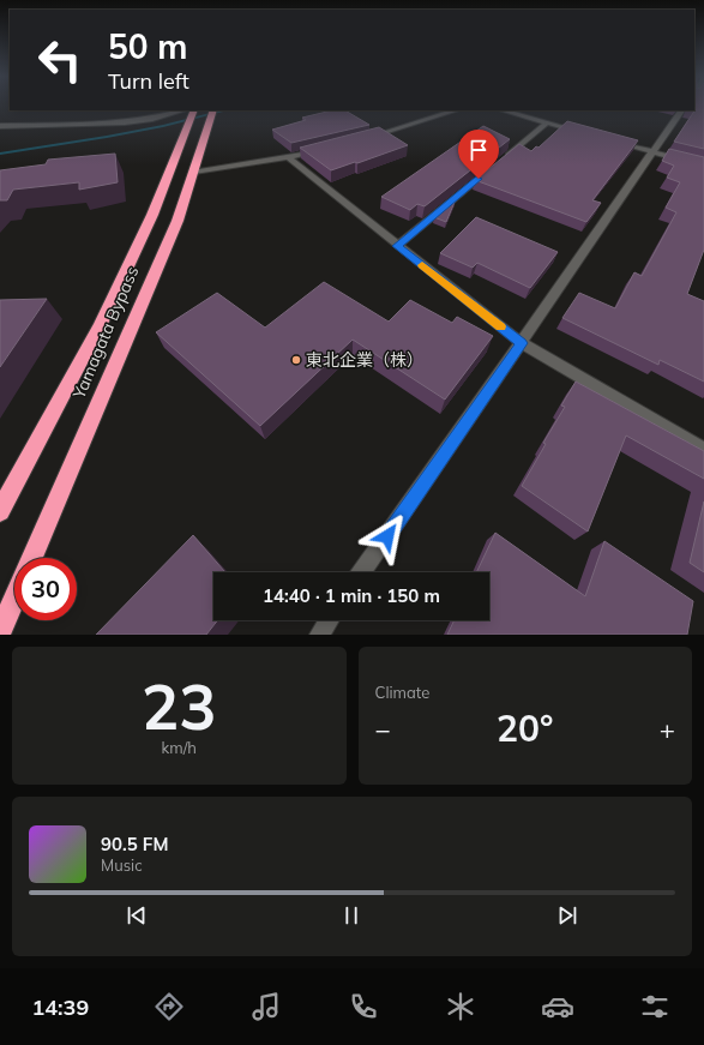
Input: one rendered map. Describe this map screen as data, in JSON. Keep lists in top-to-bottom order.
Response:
{
  "streets": {
    "highway": ["Yamagata Bypass"]
  },
  "places": ["東北企業（株）"],
  "page": {
    "turn": ["50 m", "Turn left"],
    "limit": "30",
    "trip": "14:40 · 1 min · 150 m",
    "tile": [
      ["23", "km/h"],
      "Climate"
    ],
    "heat": ["−", "20°", "+"],
    "song": ["90.5 FM", "Music"],
    "tabs": "14:39"
  }
}
